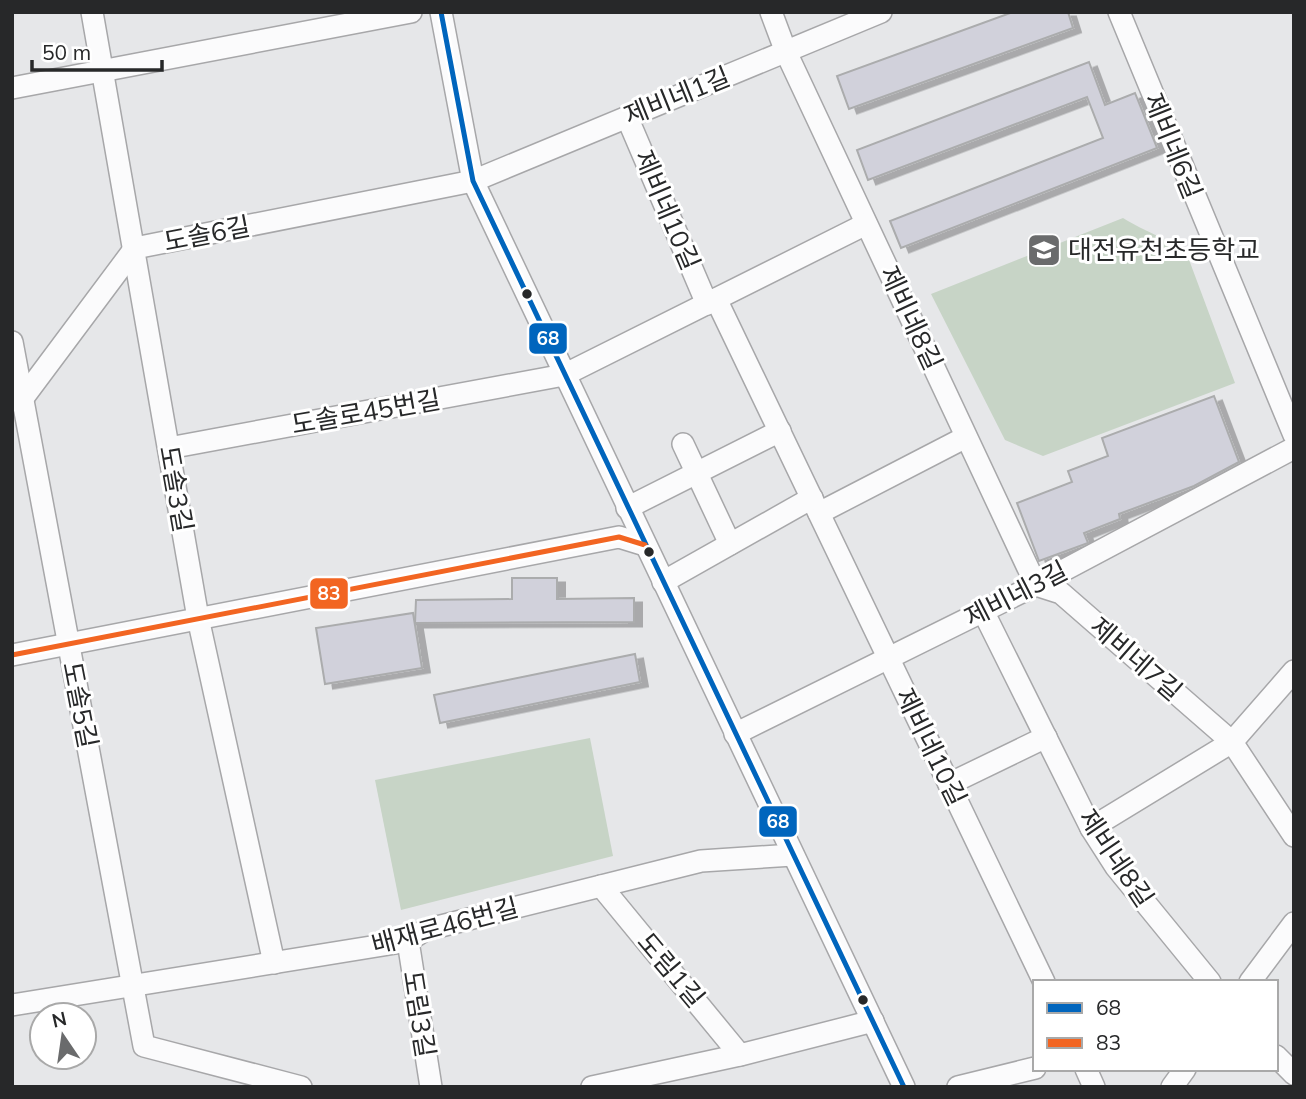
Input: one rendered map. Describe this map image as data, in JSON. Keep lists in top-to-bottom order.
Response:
{
  "streets": {
    "street": [
      "제비네1길",
      "제비네6길",
      "제비네10길",
      "도솔6길",
      "제비네8길",
      "도솔로45번길",
      "도솔3길",
      "제비네3길",
      "제비네7길",
      "도솔5길",
      "배재로46번길",
      "도림1길",
      "도림3길"
    ]
  },
  "crossings": [
    ["제비네1길", "제비네10길"],
    ["제비네1길", "도솔6길"],
    ["제비네1길", "제비네8길"],
    ["제비네10길", "제비네8길"],
    ["제비네10길", "도솔로45번길"],
    ["제비네10길", "제비네3길"],
    ["도솔6길", "도솔3길"],
    ["도솔6길", "도솔5길"],
    ["제비네8길", "제비네3길"],
    ["제비네8길", "제비네7길"],
    ["도솔로45번길", "도솔3길"],
    ["도솔3길", "배재로46번길"],
    ["제비네3길", "제비네7길"],
    ["도솔5길", "배재로46번길"],
    ["배재로46번길", "도림1길"],
    ["배재로46번길", "도림3길"]
  ],
  "places": {
    "school or university": ["대전유천초등학교"]
  },
  "lines": ["transit line 68", "transit line 83"],
  "legend": ["68", "83"],
  "scale_bar": "50 m",
  "north": "top"
}
